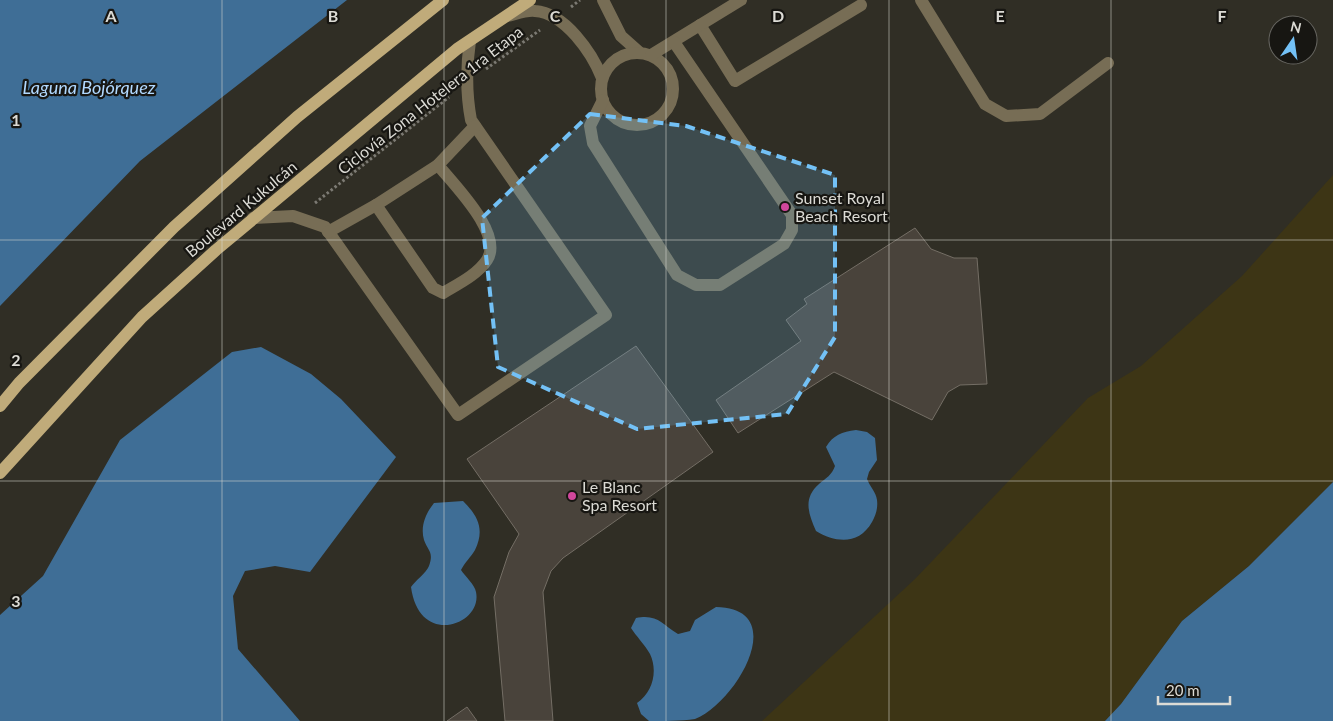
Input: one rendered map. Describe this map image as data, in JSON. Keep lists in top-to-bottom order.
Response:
{
  "streets": {
    "main road": ["Boulevard Kukulcán"],
    "path": ["Ciclovía Zona Hotelera 1ra Etapa"]
  },
  "water": ["Laguna Bojórquez"],
  "places": ["Sunset Royal Beach Resort", "Le Blanc Spa Resort"],
  "scale_bar": "20 m",
  "north": "top",
  "grid": {
    "columns": [
      "A",
      "B",
      "C",
      "D",
      "E",
      "F"
    ],
    "rows": ["1", "2", "3"]
  }
}
